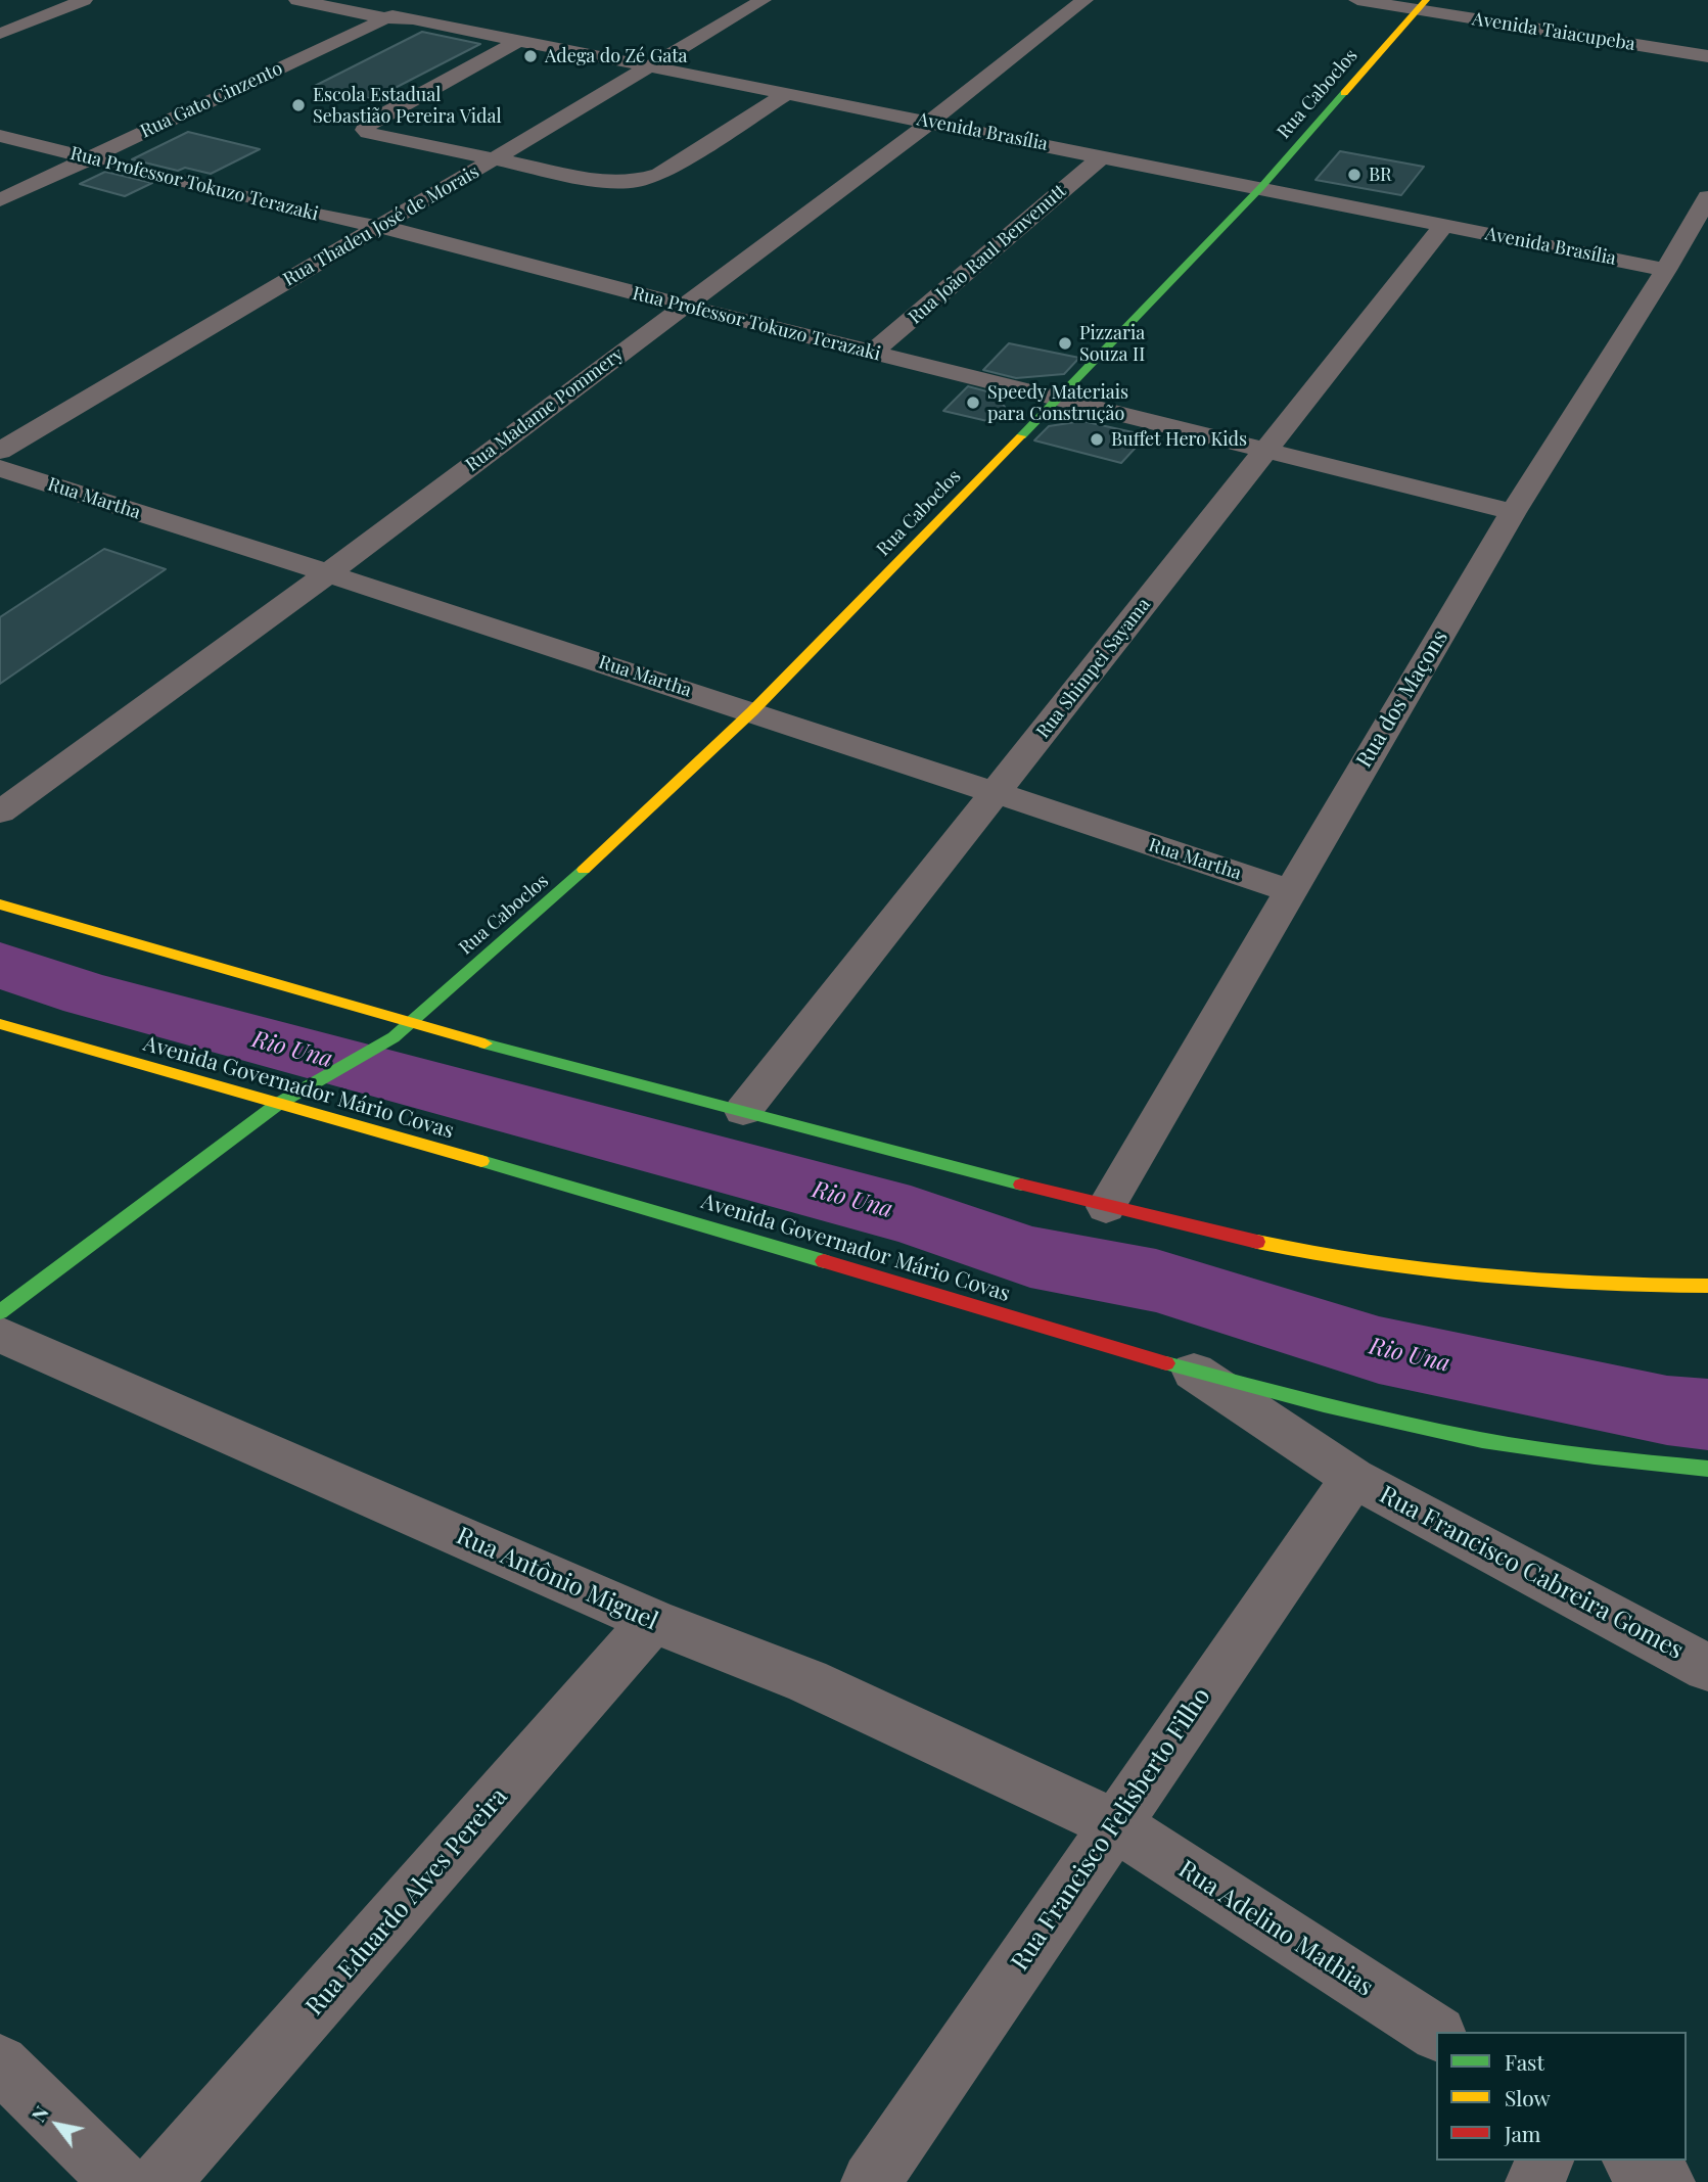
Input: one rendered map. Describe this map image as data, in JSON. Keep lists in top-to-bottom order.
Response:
{
  "streets": {
    "main road": ["Rua Caboclos", "Avenida Governador Mário Covas"],
    "street": [
      "Avenida Taiacupeba",
      "Rua Gato Cinzento",
      "Avenida Brasília",
      "Rua Professor Tokuzo Terazaki",
      "Rua Thadeu José de Morais",
      "Rua João Raul Benvenutt",
      "Rua Madame Pommery",
      "Rua Martha",
      "Rua Shimpei Sayama",
      "Rua dos Maçons",
      "Rua Francisco Cabreira Gomes",
      "Rua Antônio Miguel",
      "Rua Francisco Felisberto Filho",
      "Rua Eduardo Alves Pereira",
      "Rua Adelino Mathias"
    ]
  },
  "crossings": [
    ["Avenida Taiacupeba", "Rua Caboclos"],
    ["Rua Caboclos", "Avenida Brasília"],
    ["Rua Caboclos", "Rua Professor Tokuzo Terazaki"],
    ["Rua Caboclos", "Rua Martha"],
    ["Rua Caboclos", "Avenida Governador Mário Covas"],
    ["Rua Gato Cinzento", "Avenida Brasília"],
    ["Rua Gato Cinzento", "Rua Professor Tokuzo Terazaki"],
    ["Avenida Brasília", "Rua Thadeu José de Morais"],
    ["Avenida Brasília", "Rua João Raul Benvenutt"],
    ["Avenida Brasília", "Rua Madame Pommery"],
    ["Avenida Brasília", "Rua Shimpei Sayama"],
    ["Avenida Brasília", "Rua dos Maçons"],
    ["Rua Professor Tokuzo Terazaki", "Rua Thadeu José de Morais"],
    ["Rua Professor Tokuzo Terazaki", "Rua João Raul Benvenutt"],
    ["Rua Professor Tokuzo Terazaki", "Rua Madame Pommery"],
    ["Rua Professor Tokuzo Terazaki", "Rua Shimpei Sayama"],
    ["Rua Professor Tokuzo Terazaki", "Rua dos Maçons"],
    ["Rua Madame Pommery", "Rua Martha"],
    ["Rua Martha", "Rua Shimpei Sayama"],
    ["Rua Martha", "Rua dos Maçons"],
    ["Avenida Governador Mário Covas", "Rua Francisco Cabreira Gomes"],
    ["Rua Francisco Cabreira Gomes", "Rua Francisco Felisberto Filho"],
    ["Rua Antônio Miguel", "Rua Francisco Felisberto Filho"],
    ["Rua Antônio Miguel", "Rua Eduardo Alves Pereira"],
    ["Rua Antônio Miguel", "Rua Adelino Mathias"],
    ["Rua Francisco Felisberto Filho", "Rua Adelino Mathias"]
  ],
  "water": ["Rio Una"],
  "places": [
    "Adega do Zé Gata",
    "Escola Estadual Sebastião Pereira Vidal",
    "BR",
    "Pizzaria Souza II",
    "Speedy Materiais para Construção",
    "Buffet Hero Kids"
  ],
  "legend": ["Fast", "Slow", "Jam"],
  "north": "top left"
}
